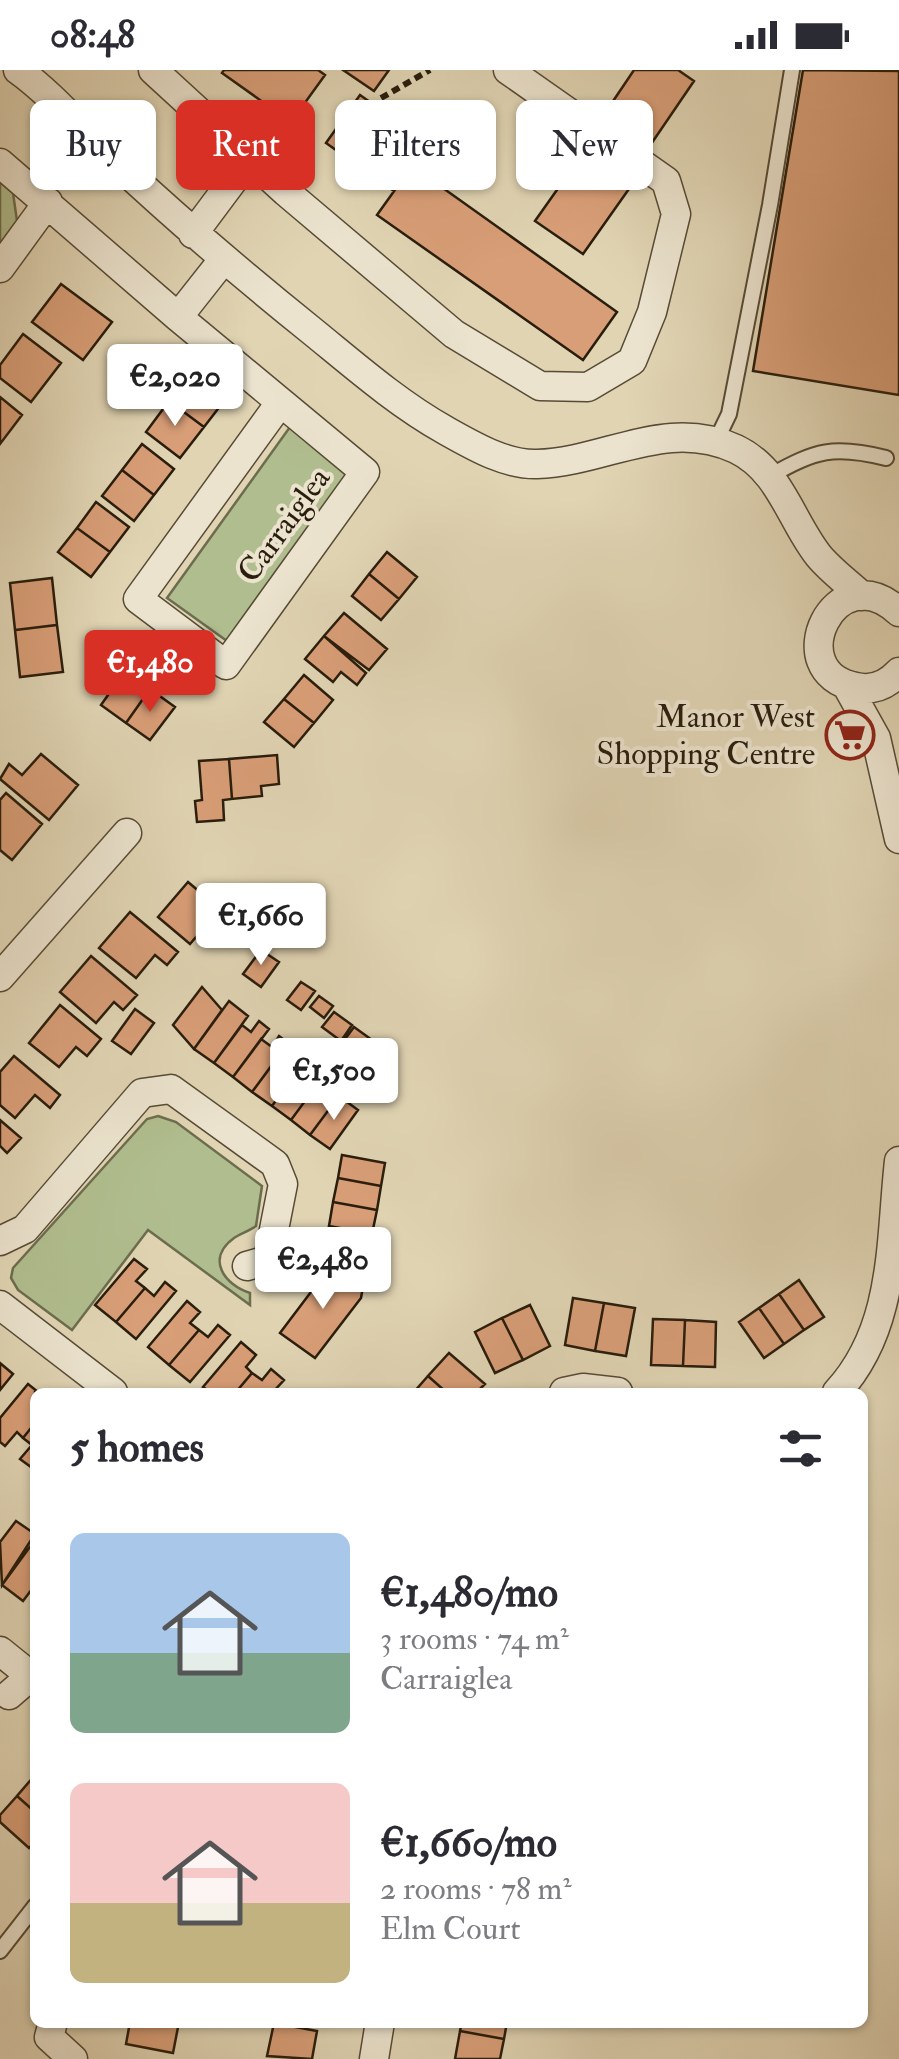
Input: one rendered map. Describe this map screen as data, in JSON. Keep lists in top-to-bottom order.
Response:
{
  "streets": {
    "street": ["Carraiglea"]
  },
  "places": {
    "supermarket": ["Manor West Shopping Centre"]
  },
  "page": {
    "status": "08:48",
    "chip": [
      "Buy",
      "Rent",
      "Filters",
      "New"
    ],
    "price": [
      "€2,020",
      "€1,480",
      "€1,660",
      "€1,500",
      "€2,480"
    ],
    "heading": "5 homes",
    "list": [
      {
        "name": "€1,480/mo",
        "note": "3 rooms · 74 m² · Carraiglea"
      },
      {
        "name": "€1,660/mo",
        "note": "2 rooms · 78 m² · Elm Court"
      }
    ]
  }
}
